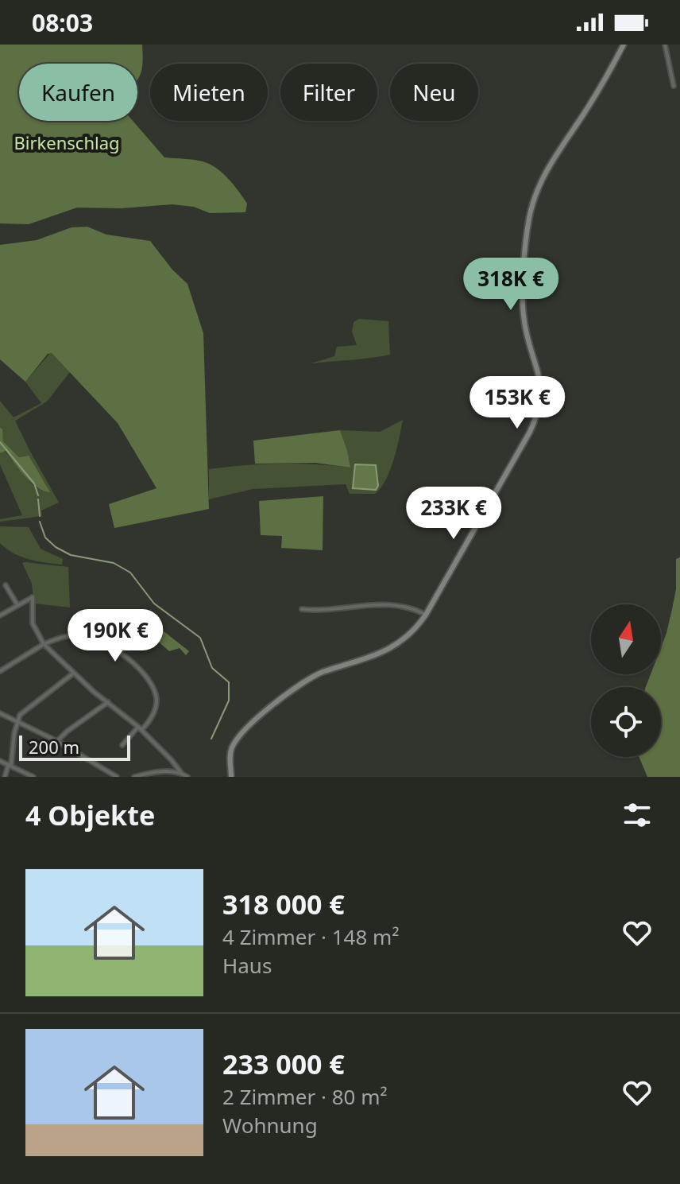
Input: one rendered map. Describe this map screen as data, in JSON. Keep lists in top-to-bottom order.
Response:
{
  "parks": ["Birkenschlag"],
  "scale_bar": "200 m",
  "north": "top",
  "page": {
    "status": "08:03",
    "chip": [
      "Kaufen",
      "Mieten",
      "Filter",
      "Neu"
    ],
    "price": [
      "318K €",
      "153K €",
      "233K €",
      "190K €"
    ],
    "scale": "200 m",
    "heading": "4 Objekte",
    "list": [
      {
        "name": "318 000 €",
        "note": "4 Zimmer · 148 m² · Haus"
      },
      {
        "name": "233 000 €",
        "note": "2 Zimmer · 80 m² · Wohnung"
      }
    ]
  }
}
